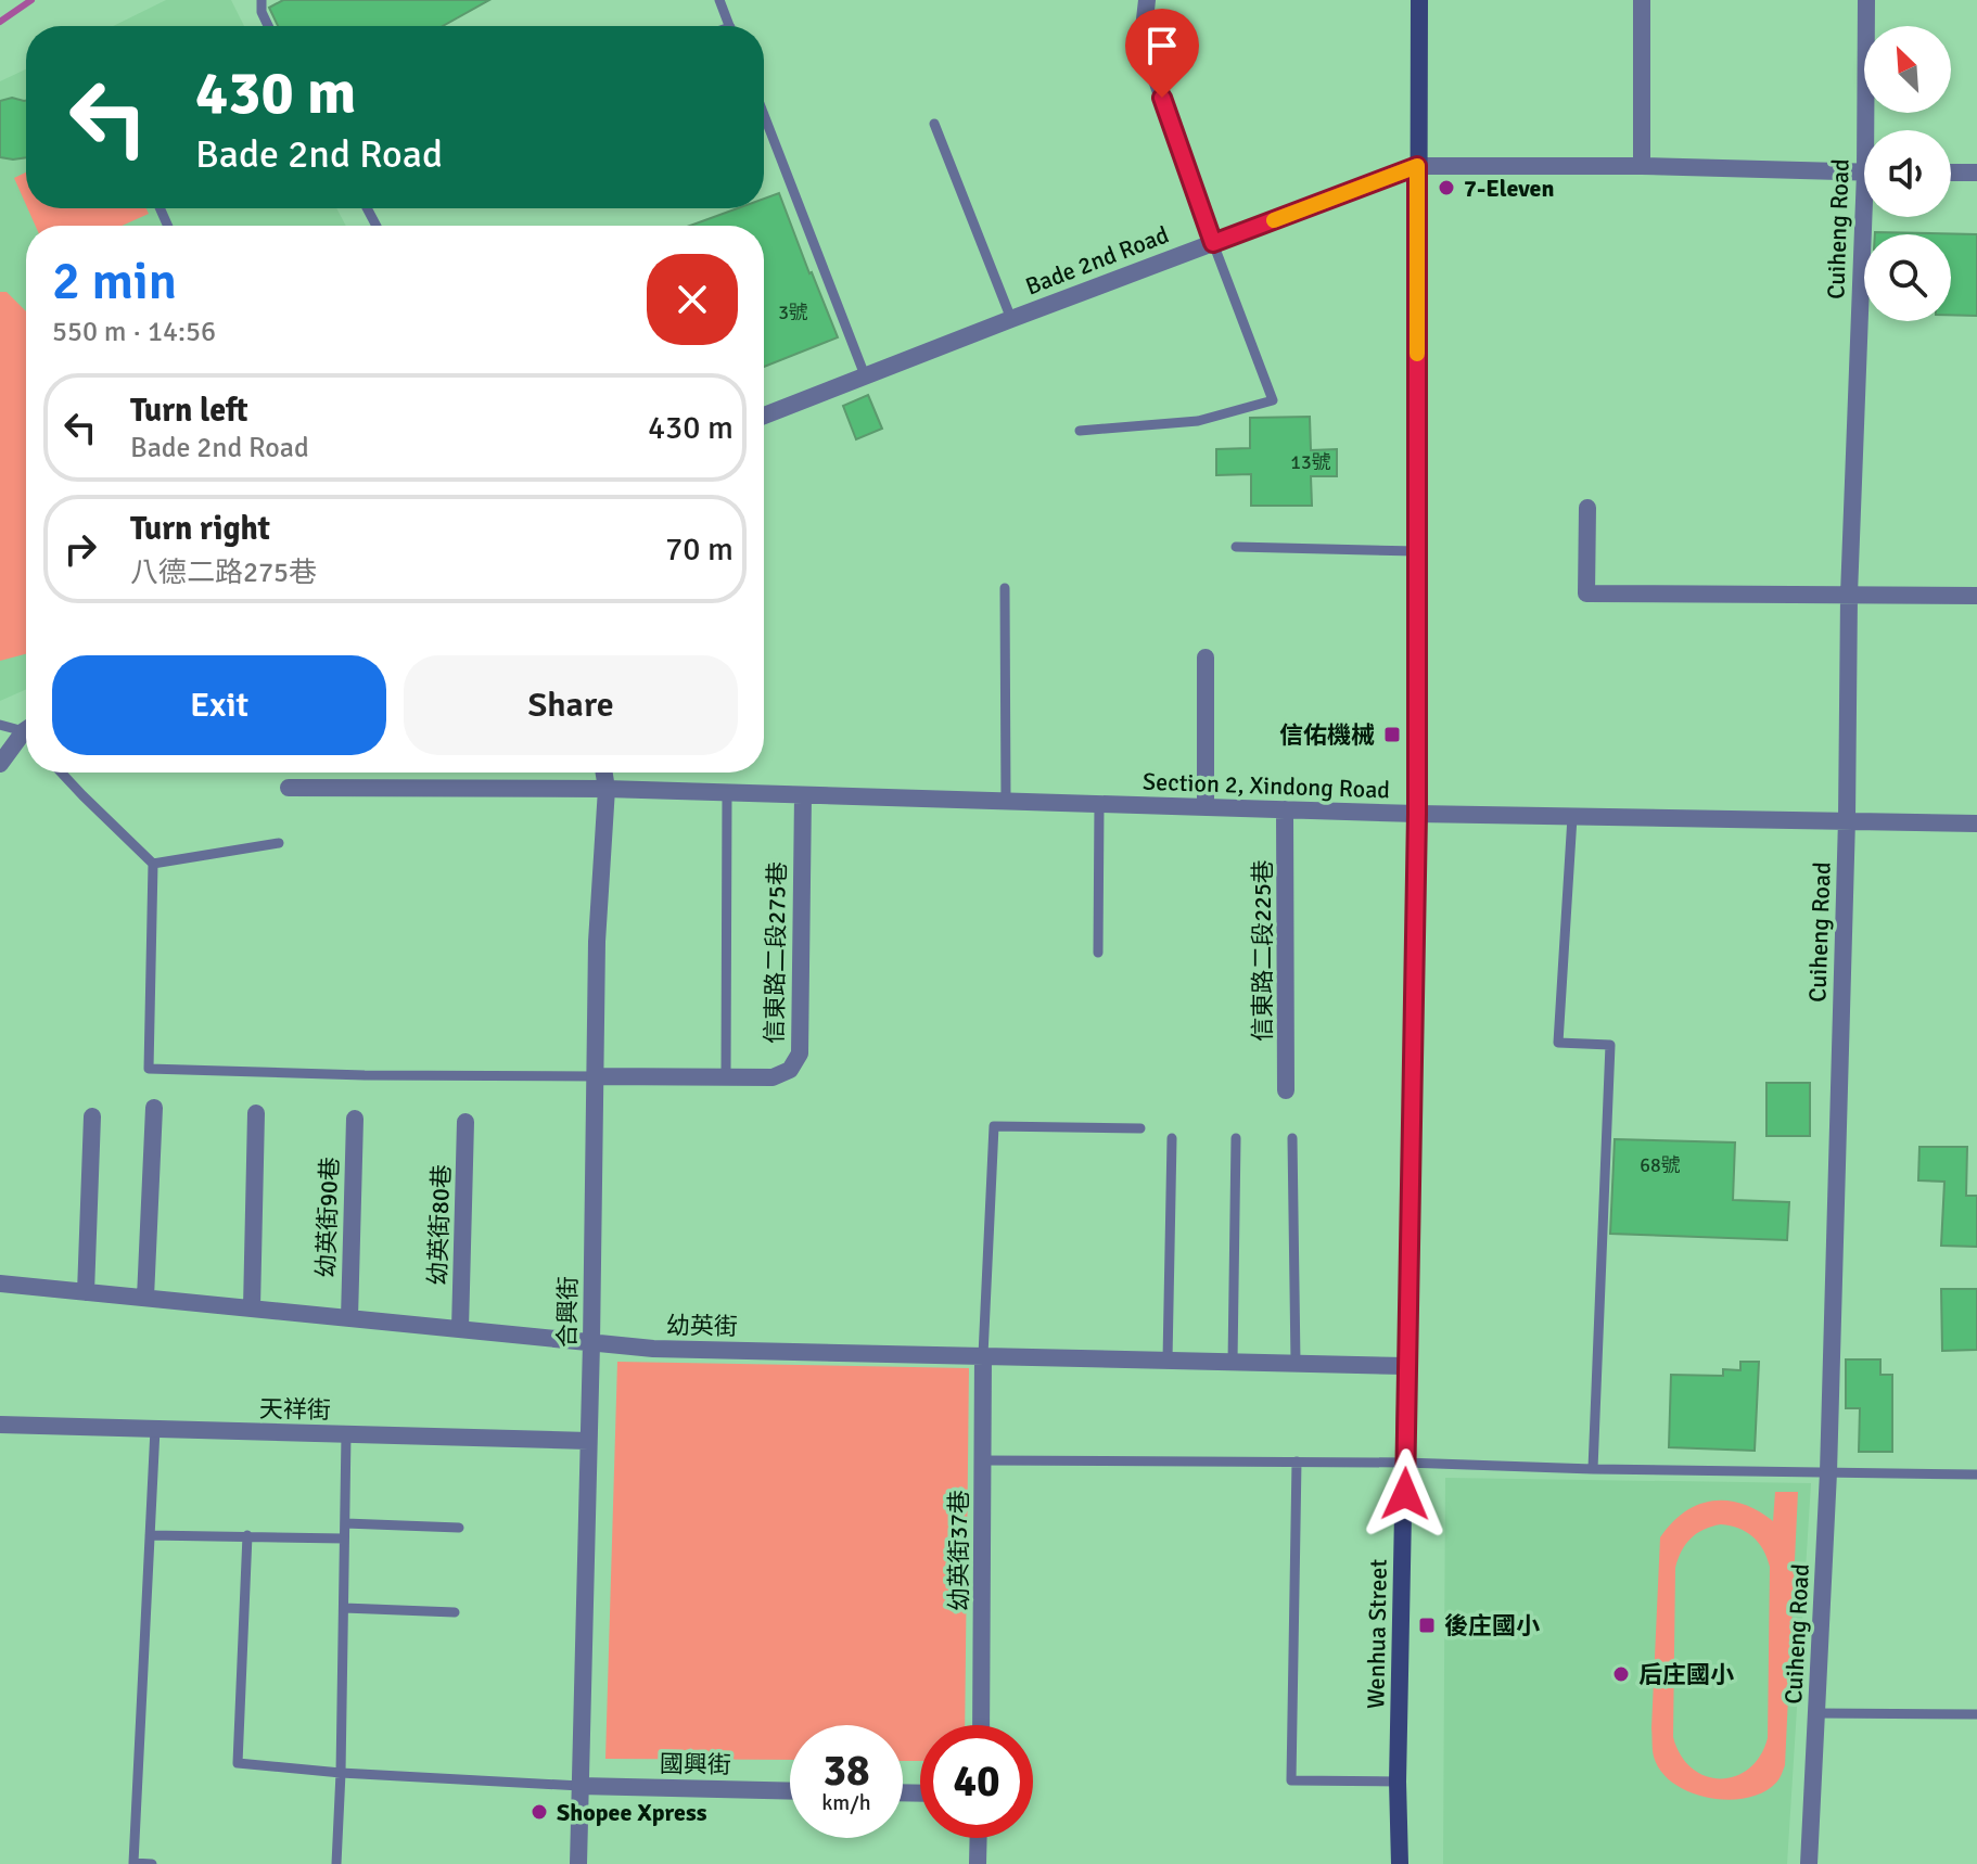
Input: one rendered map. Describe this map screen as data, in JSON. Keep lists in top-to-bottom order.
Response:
{
  "streets": {
    "street": [
      "Cuiheng Road",
      "Bade 2nd Road",
      "Section 2, Xindong Road",
      "信東路二段225巷",
      "信東路二段275巷",
      "幼英街90巷",
      "幼英街80巷",
      "合興街",
      "幼英街",
      "天祥街",
      "幼英街37巷",
      "Wenhua Street",
      "國興街"
    ]
  },
  "crossings": [
    ["Cuiheng Road", "Section 2, Xindong Road"],
    ["Bade 2nd Road", "Wenhua Street"],
    ["Section 2, Xindong Road", "信東路二段225巷"],
    ["Section 2, Xindong Road", "信東路二段275巷"],
    ["Section 2, Xindong Road", "合興街"],
    ["Section 2, Xindong Road", "Wenhua Street"],
    ["信東路二段275巷", "合興街"],
    ["幼英街90巷", "幼英街"],
    ["幼英街80巷", "幼英街"],
    ["合興街", "幼英街"],
    ["合興街", "天祥街"],
    ["合興街", "國興街"],
    ["幼英街", "幼英街37巷"],
    ["幼英街", "Wenhua Street"]
  ],
  "places": {
    "other": ["7-Eleven", "后庄國小", "Shopee Xpress"],
    "transit": ["信佑機械", "後庄國小"]
  },
  "house_numbers": ["3號", "13號", "68號"],
  "north": "top left",
  "page": {
    "turn": ["430 m", "Bade 2nd Road"],
    "heading": ["2 min", "550 m · 14:56"],
    "list": [
      {
        "name": "Turn left",
        "note": "Bade 2nd Road",
        "value": "430 m"
      },
      {
        "name": "Turn right",
        "note": "八德二路275巷",
        "value": "70 m"
      }
    ],
    "buttons": ["Exit", "Share"],
    "speed": "38 km/h",
    "limit": "40"
  }
}
